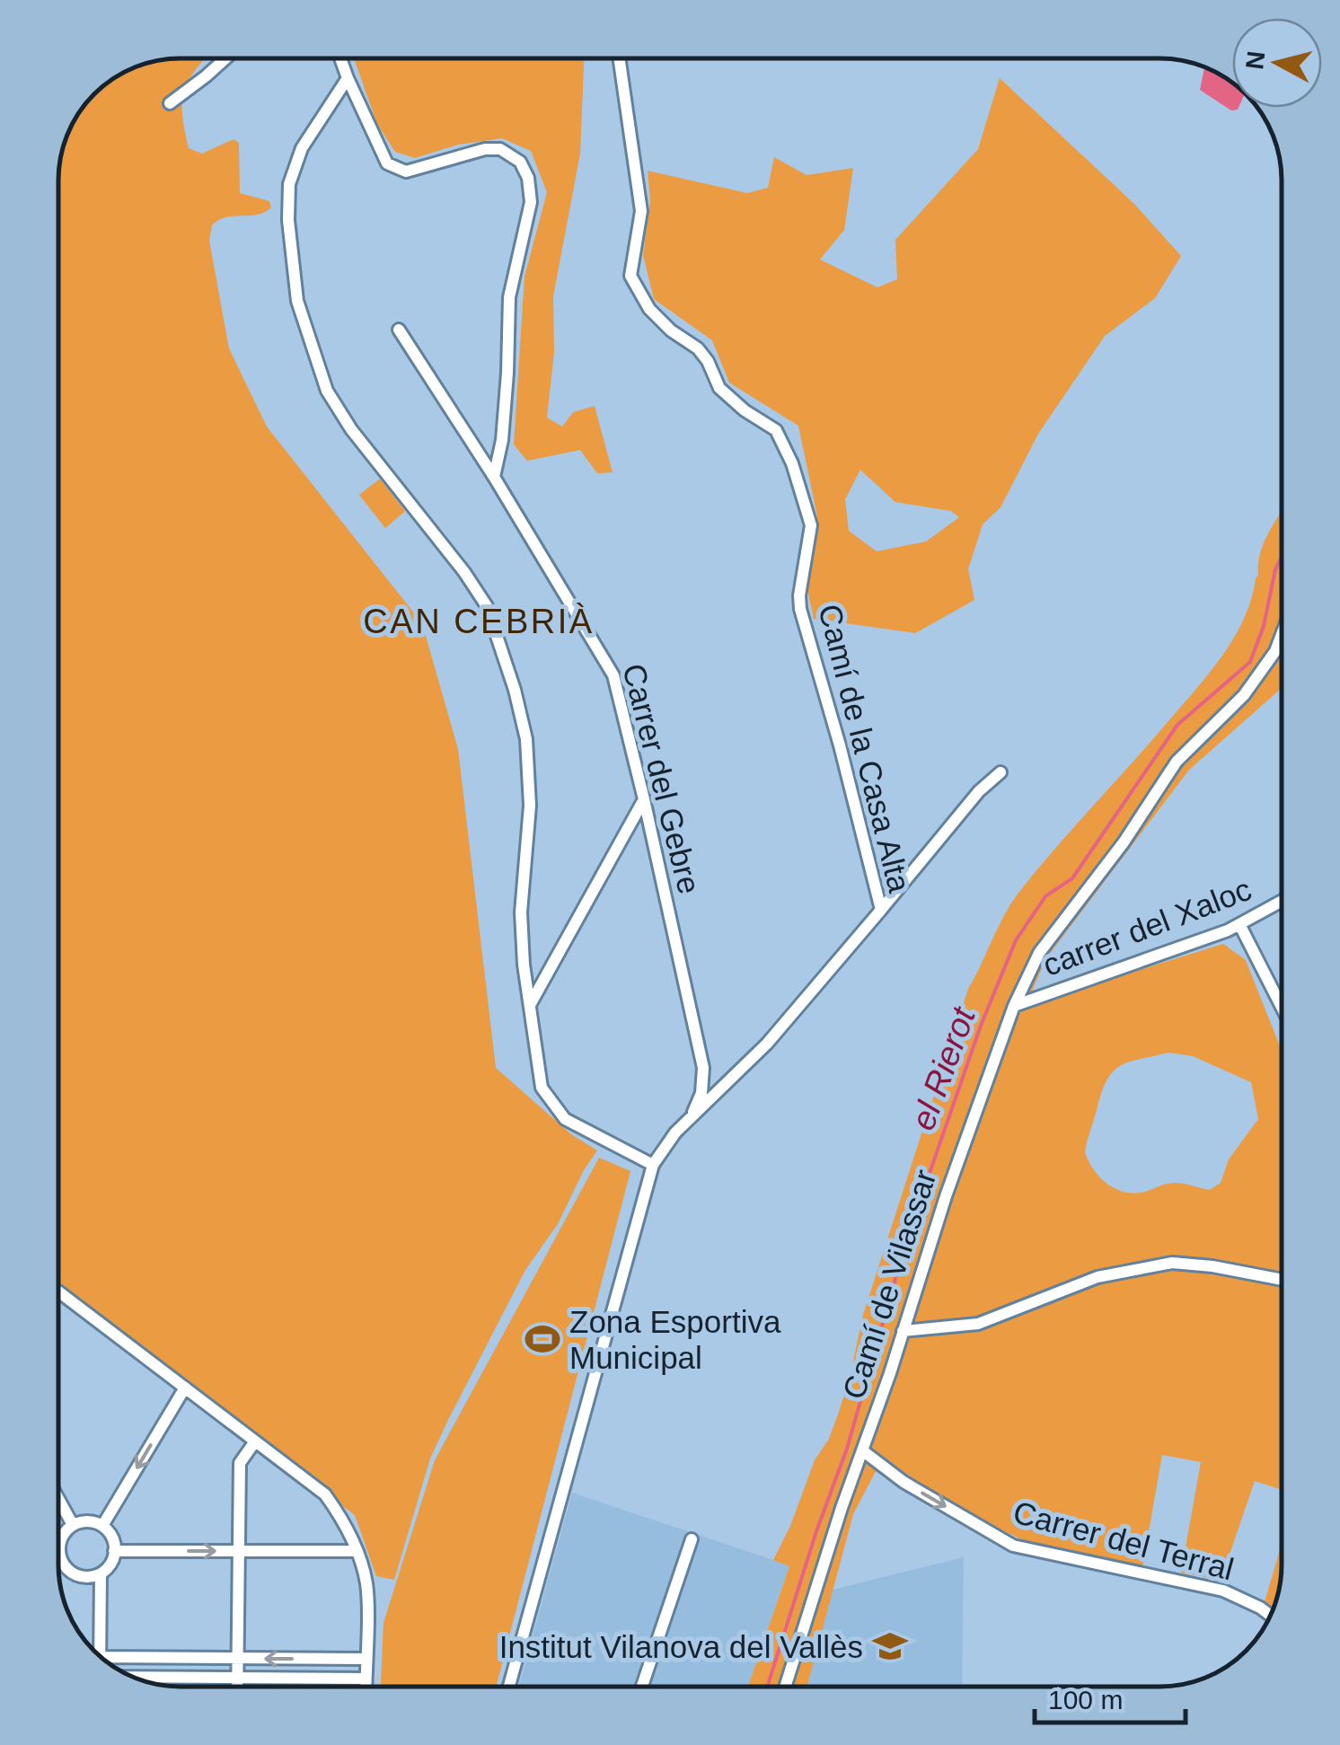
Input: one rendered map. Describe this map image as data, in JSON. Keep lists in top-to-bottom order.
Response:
{
  "streets": {
    "street": [
      "Camí de la Casa Alta",
      "Carrer del Gebre",
      "carrer del Xaloc",
      "Camí de Vilassar",
      "Carrer del Terral"
    ]
  },
  "crossings": [
    ["Camí de la Casa Alta", "Carrer del Gebre"],
    ["carrer del Xaloc", "Camí de Vilassar"],
    ["Camí de Vilassar", "Carrer del Terral"]
  ],
  "one_way": ["Carrer del Terral"],
  "districts": ["CAN CEBRIÀ"],
  "water": ["el Rierot"],
  "places": {
    "sports": ["Zona Esportiva Municipal"],
    "school or university": ["Institut Vilanova del Vallès"]
  },
  "scale_bar": "100 m",
  "north": "left"
}
